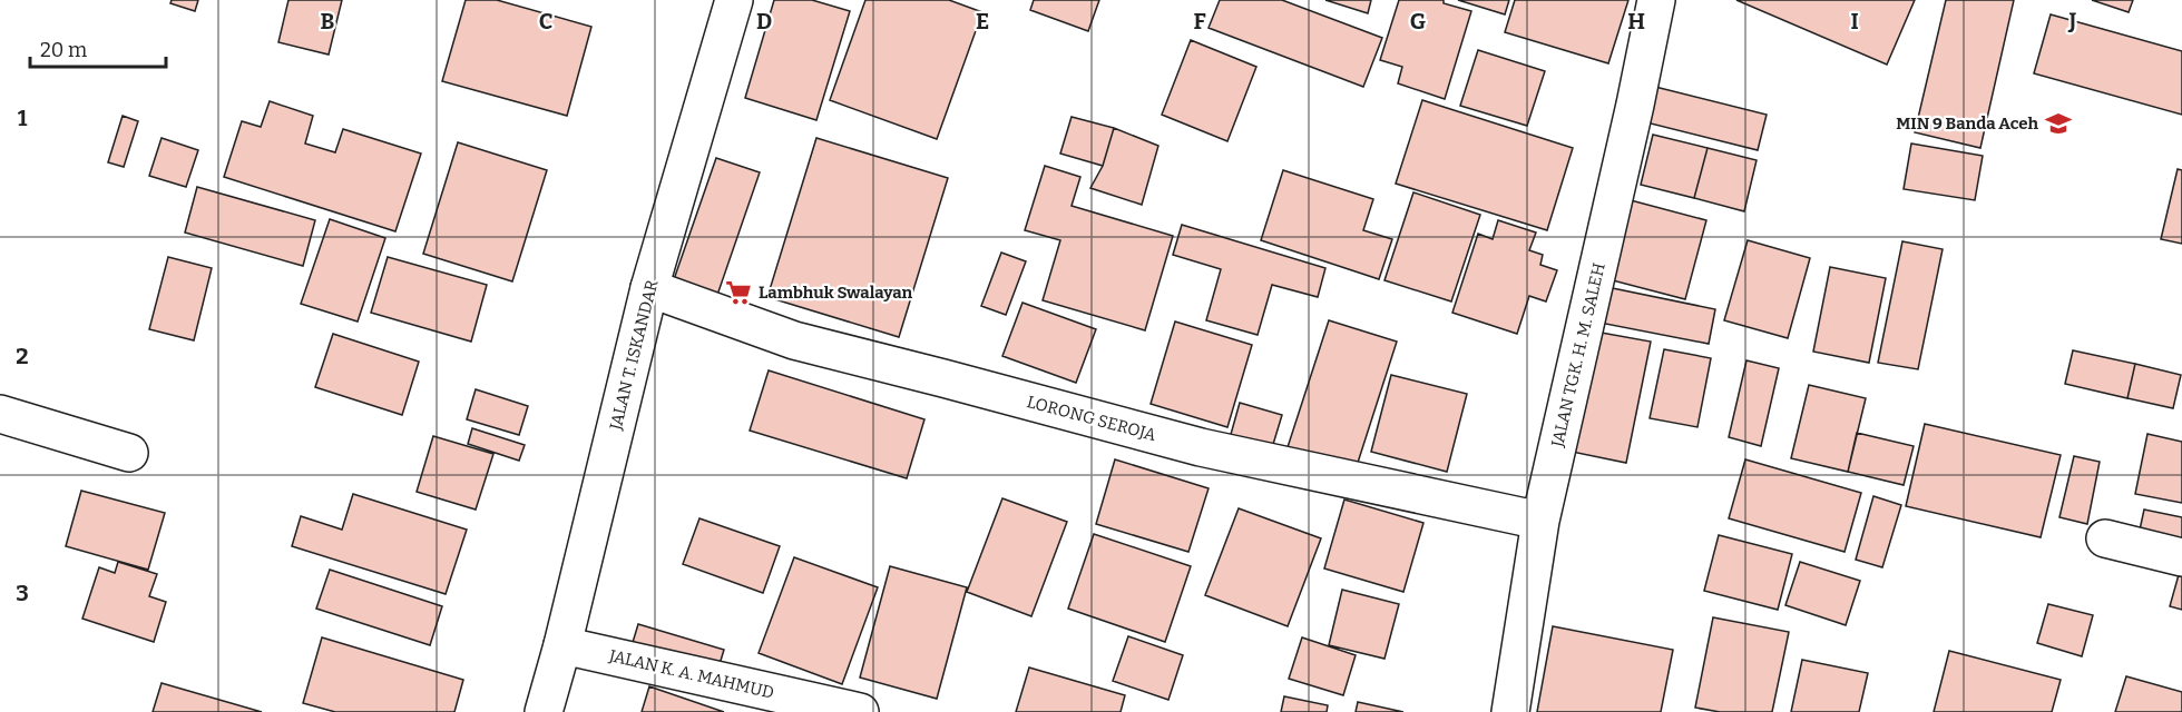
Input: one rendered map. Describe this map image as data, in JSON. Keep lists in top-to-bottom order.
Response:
{
  "streets": {
    "street": [
      "JALAN T. ISKANDAR",
      "JALAN TGK. H. M. SALEH",
      "LORONG SEROJA",
      "JALAN K. A. MAHMUD"
    ]
  },
  "crossings": [
    ["JALAN T. ISKANDAR", "LORONG SEROJA"],
    ["JALAN T. ISKANDAR", "JALAN K. A. MAHMUD"],
    ["JALAN TGK. H. M. SALEH", "LORONG SEROJA"]
  ],
  "places": {
    "school or university": ["MIN 9 Banda Aceh"],
    "supermarket": ["Lambhuk Swalayan"]
  },
  "scale_bar": "20 m",
  "grid": {
    "columns": [
      "B",
      "C",
      "D",
      "E",
      "F",
      "G",
      "H",
      "I",
      "J"
    ],
    "rows": ["1", "2", "3"]
  }
}
